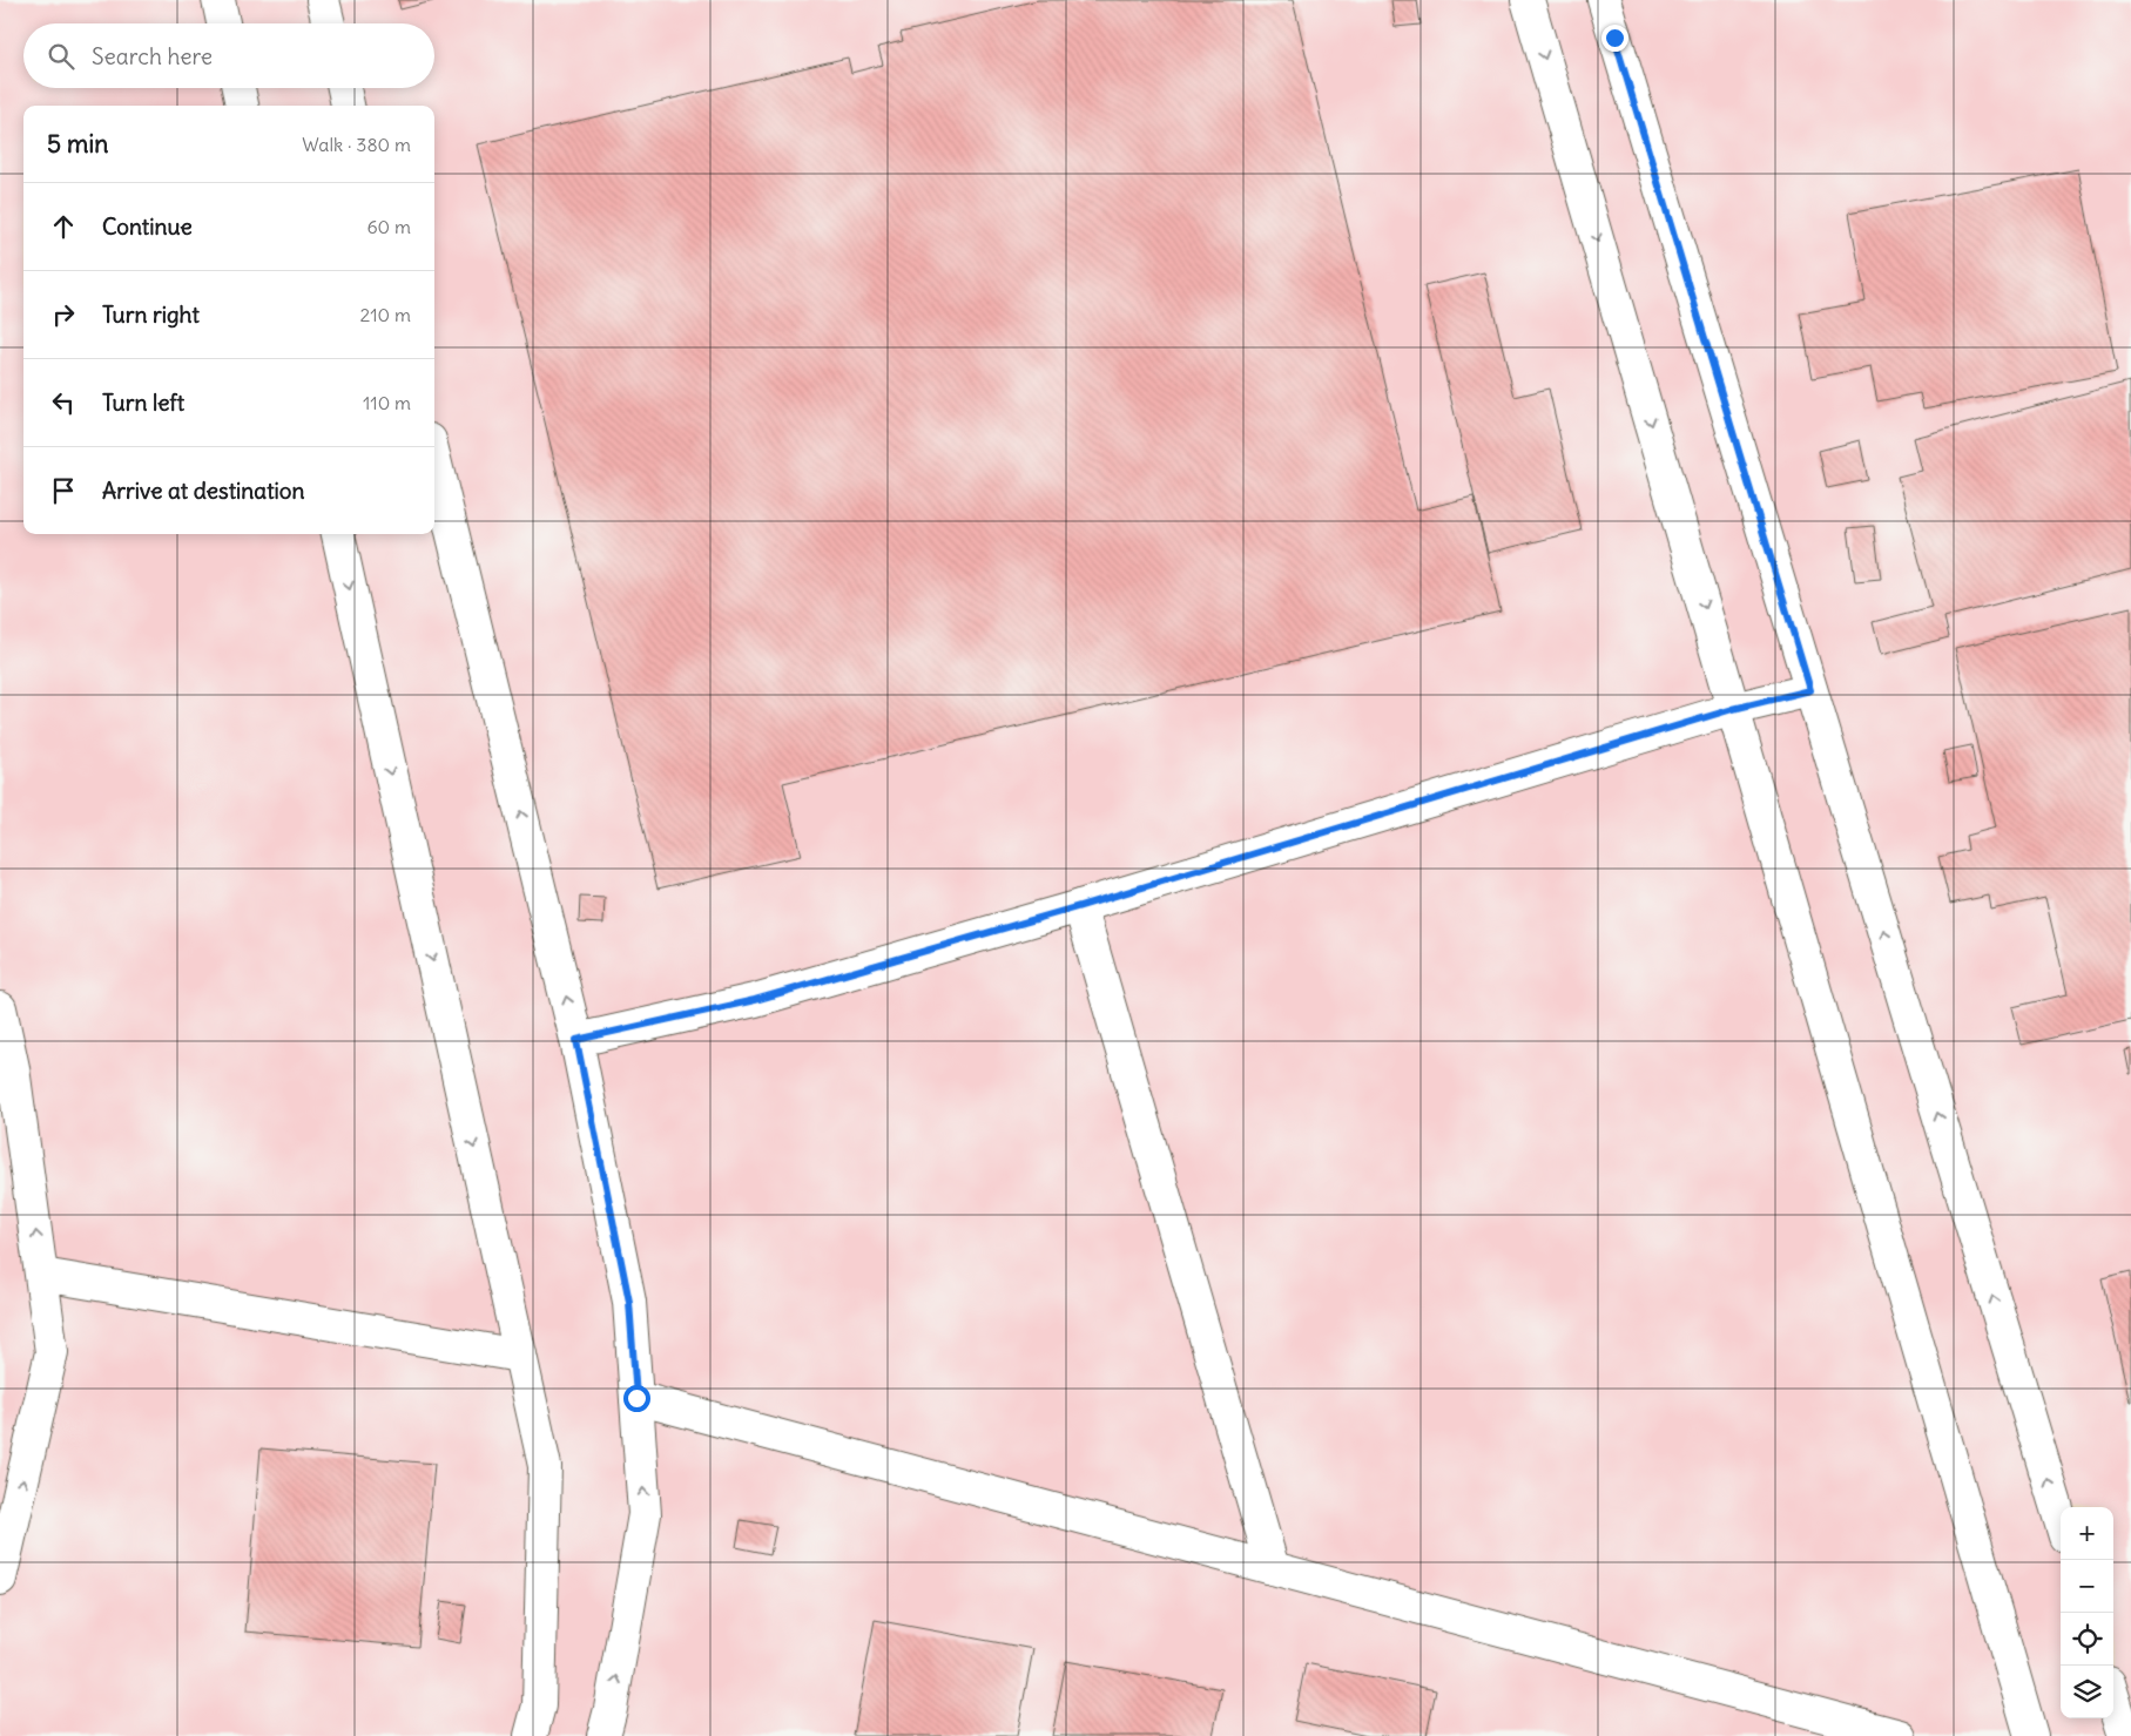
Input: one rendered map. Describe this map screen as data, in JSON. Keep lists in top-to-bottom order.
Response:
{
  "page": {
    "search": "Search here",
    "heading": ["5 min", "Walk · 380 m"],
    "list": [
      ["Continue", "60 m"],
      ["Turn right", "210 m"],
      ["Turn left", "110 m"],
      "Arrive at destination"
    ],
    "map_buttons": ["+", "−"]
  }
}
